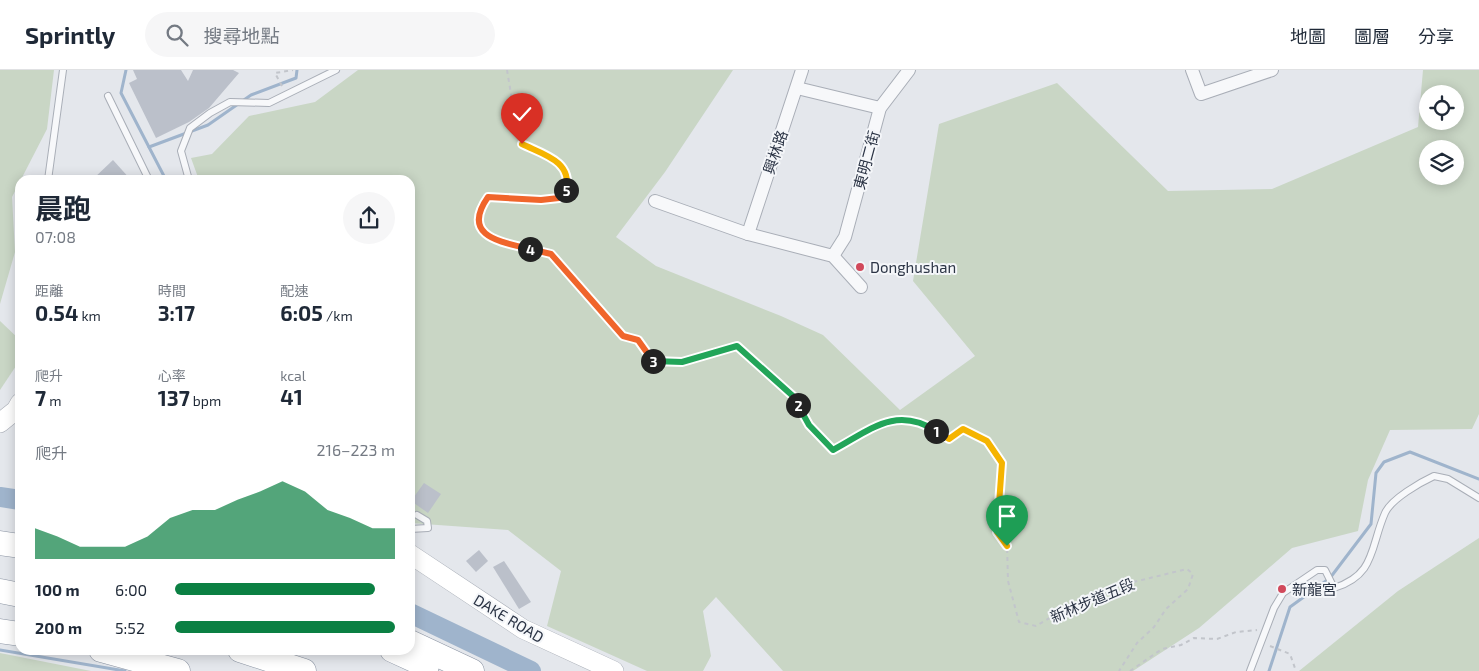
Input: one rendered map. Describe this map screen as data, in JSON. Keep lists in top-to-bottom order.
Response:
{
  "streets": {
    "street": ["興林路", "東明二街", "DAKE ROAD"],
    "path": ["新林步道五段"]
  },
  "places": ["Donghushan", "新龍宮"],
  "page": {
    "header": "Sprintly",
    "search": "搜尋地點",
    "nav": ["地圖", "圖層", "分享"],
    "heading": ["晨跑", "07:08"],
    "pins": [
      "5",
      "4",
      "3",
      "2",
      "1"
    ],
    "stats": [
      ["距離", "0.54 km"],
      ["時間", "3:17"],
      ["配速", "6:05 /km"],
      ["爬升", "7 m"],
      ["心率", "137 bpm"],
      ["kcal", "41"]
    ],
    "chart": ["爬升", "216–223 m"],
    "list": [
      {
        "name": "100 m",
        "note": "6:00"
      },
      {
        "name": "200 m",
        "note": "5:52"
      }
    ]
  }
}
